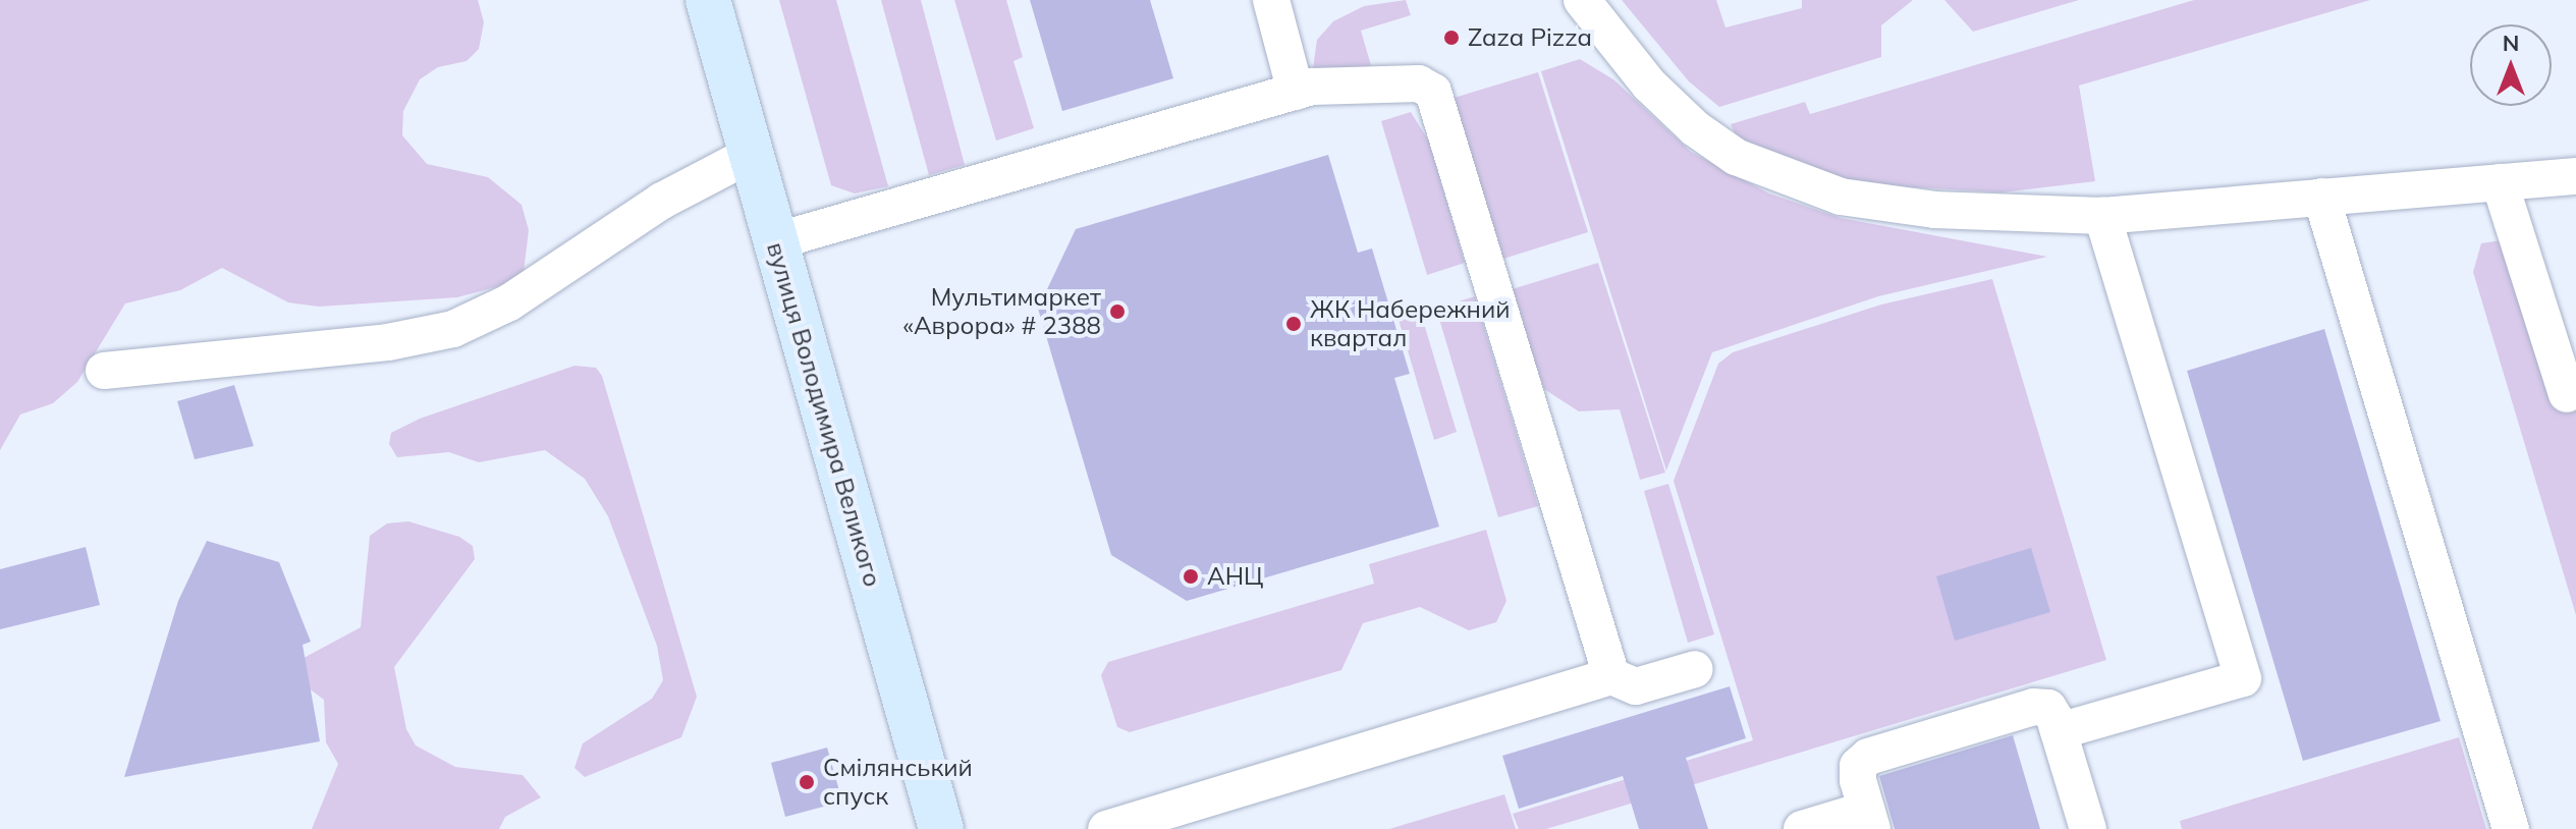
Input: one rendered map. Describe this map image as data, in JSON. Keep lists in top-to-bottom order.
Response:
{
  "streets": {
    "main road": ["вулиця Володимира Великого"]
  },
  "places": [
    "Zaza Pizza",
    "Мультимаркет «Аврора» # 2388",
    "ЖК Набережний квартал",
    "АНЦ",
    "Смілянський спуск"
  ],
  "north": "top"
}
